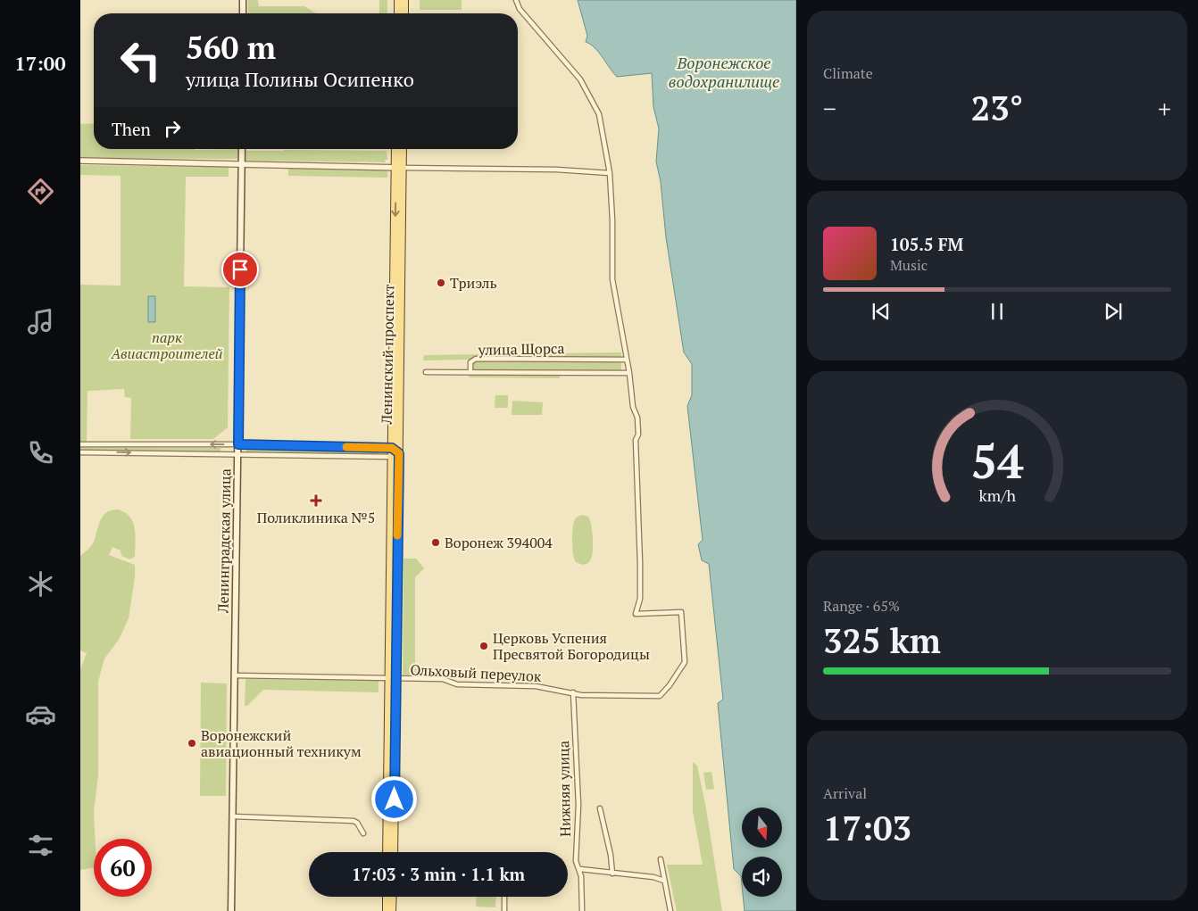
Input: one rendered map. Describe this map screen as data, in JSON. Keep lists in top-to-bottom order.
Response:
{
  "streets": {
    "main road": ["Ленинский проспект", "Ленинградская улица"],
    "street": ["улица Щорса", "Ольховый переулок", "Нижняя улица"]
  },
  "crossings": [
    ["Ленинский проспект", "Ольховый переулок"],
    ["Ленинградская улица", "Ольховый переулок"],
    ["Ольховый переулок", "Нижняя улица"]
  ],
  "water": ["Воронежское водохранилище"],
  "parks": ["парк Авиастроителей"],
  "places": {
    "other": [
      "Триэль",
      "Воронеж 394004",
      "Церковь Успения Пресвятой Богородицы",
      "Воронежский авиационный техникум"
    ],
    "health": ["Поликлиника №5"]
  },
  "north": "bottom",
  "page": {
    "tabs": "17:00",
    "tile": [
      "Climate",
      ["Range · 65%", "325 km"],
      ["Arrival", "17:03"]
    ],
    "turn": ["560 m", "улица Полины Осипенко"],
    "heat": ["−", "23°", "+"],
    "then": "Then",
    "song": ["105.5 FM", "Music"],
    "limit": "60",
    "trip": "17:03 · 3 min · 1.1 km",
    "gauge": ["54", "km/h"]
  }
}
